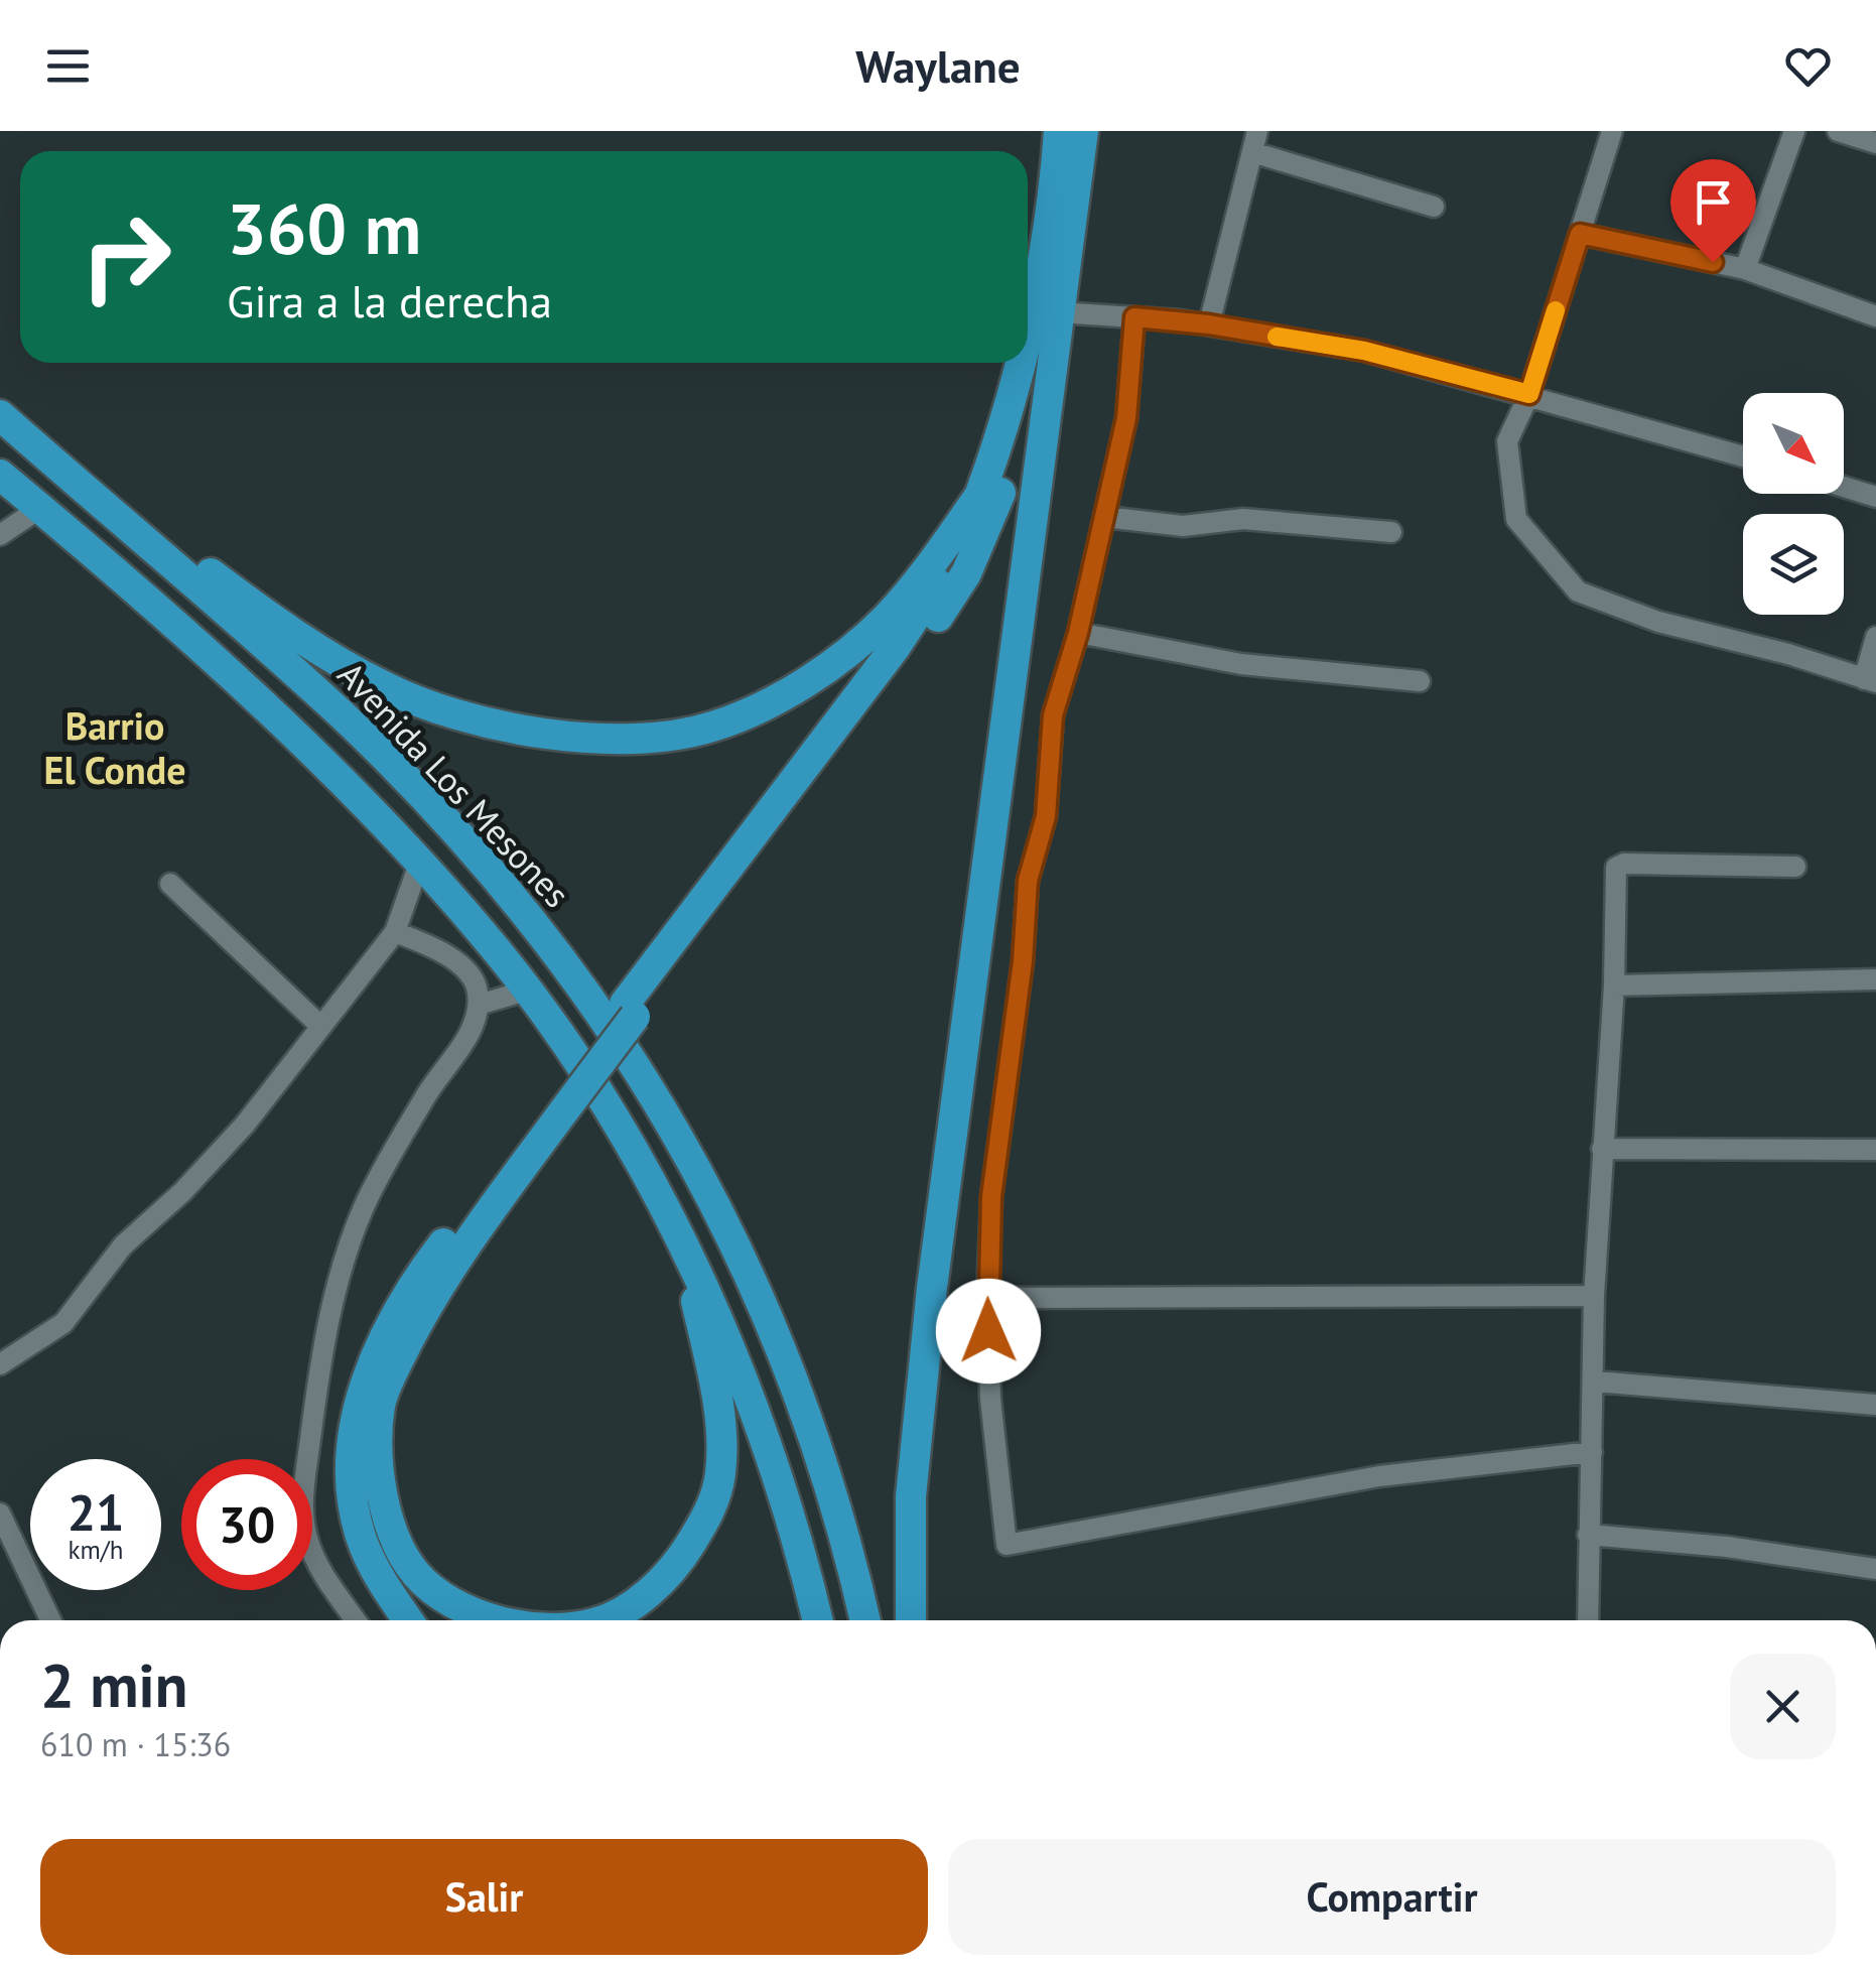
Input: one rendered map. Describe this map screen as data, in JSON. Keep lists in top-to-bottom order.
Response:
{
  "streets": {
    "highway": ["Avenida Los Mesones"]
  },
  "districts": ["Barrio El Conde"],
  "north": "bottom right",
  "page": {
    "header": "Waylane",
    "turn": ["360 m", "Gira a la derecha"],
    "speed": "21 km/h",
    "limit": "30",
    "heading": ["2 min", "610 m · 15:36"],
    "buttons": ["Salir", "Compartir"]
  }
}
